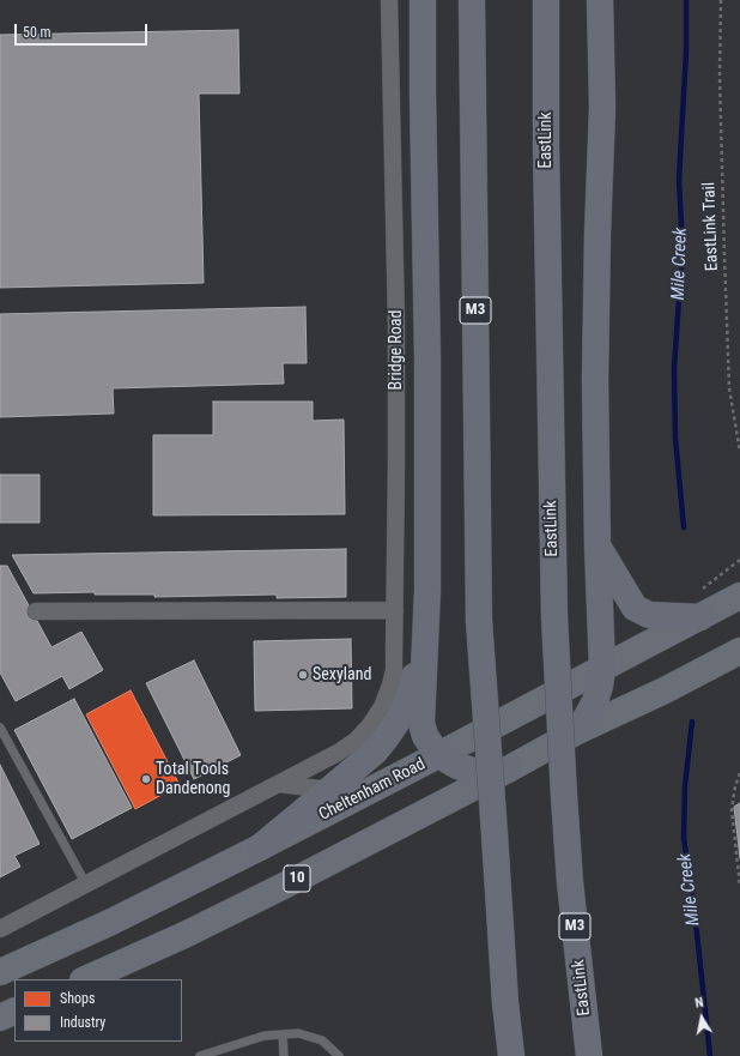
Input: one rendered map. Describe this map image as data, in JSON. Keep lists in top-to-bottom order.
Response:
{
  "streets": {
    "highway": ["EastLink", "M3"],
    "main road": ["Cheltenham Road", "10"],
    "street": ["Bridge Road"],
    "path": ["EastLink Trail"]
  },
  "water": ["Mile Creek"],
  "places": ["Sexyland", "Total Tools Dandenong"],
  "legend": ["Shops", "Industry"],
  "scale_bar": "50 m",
  "north": "top"
}
